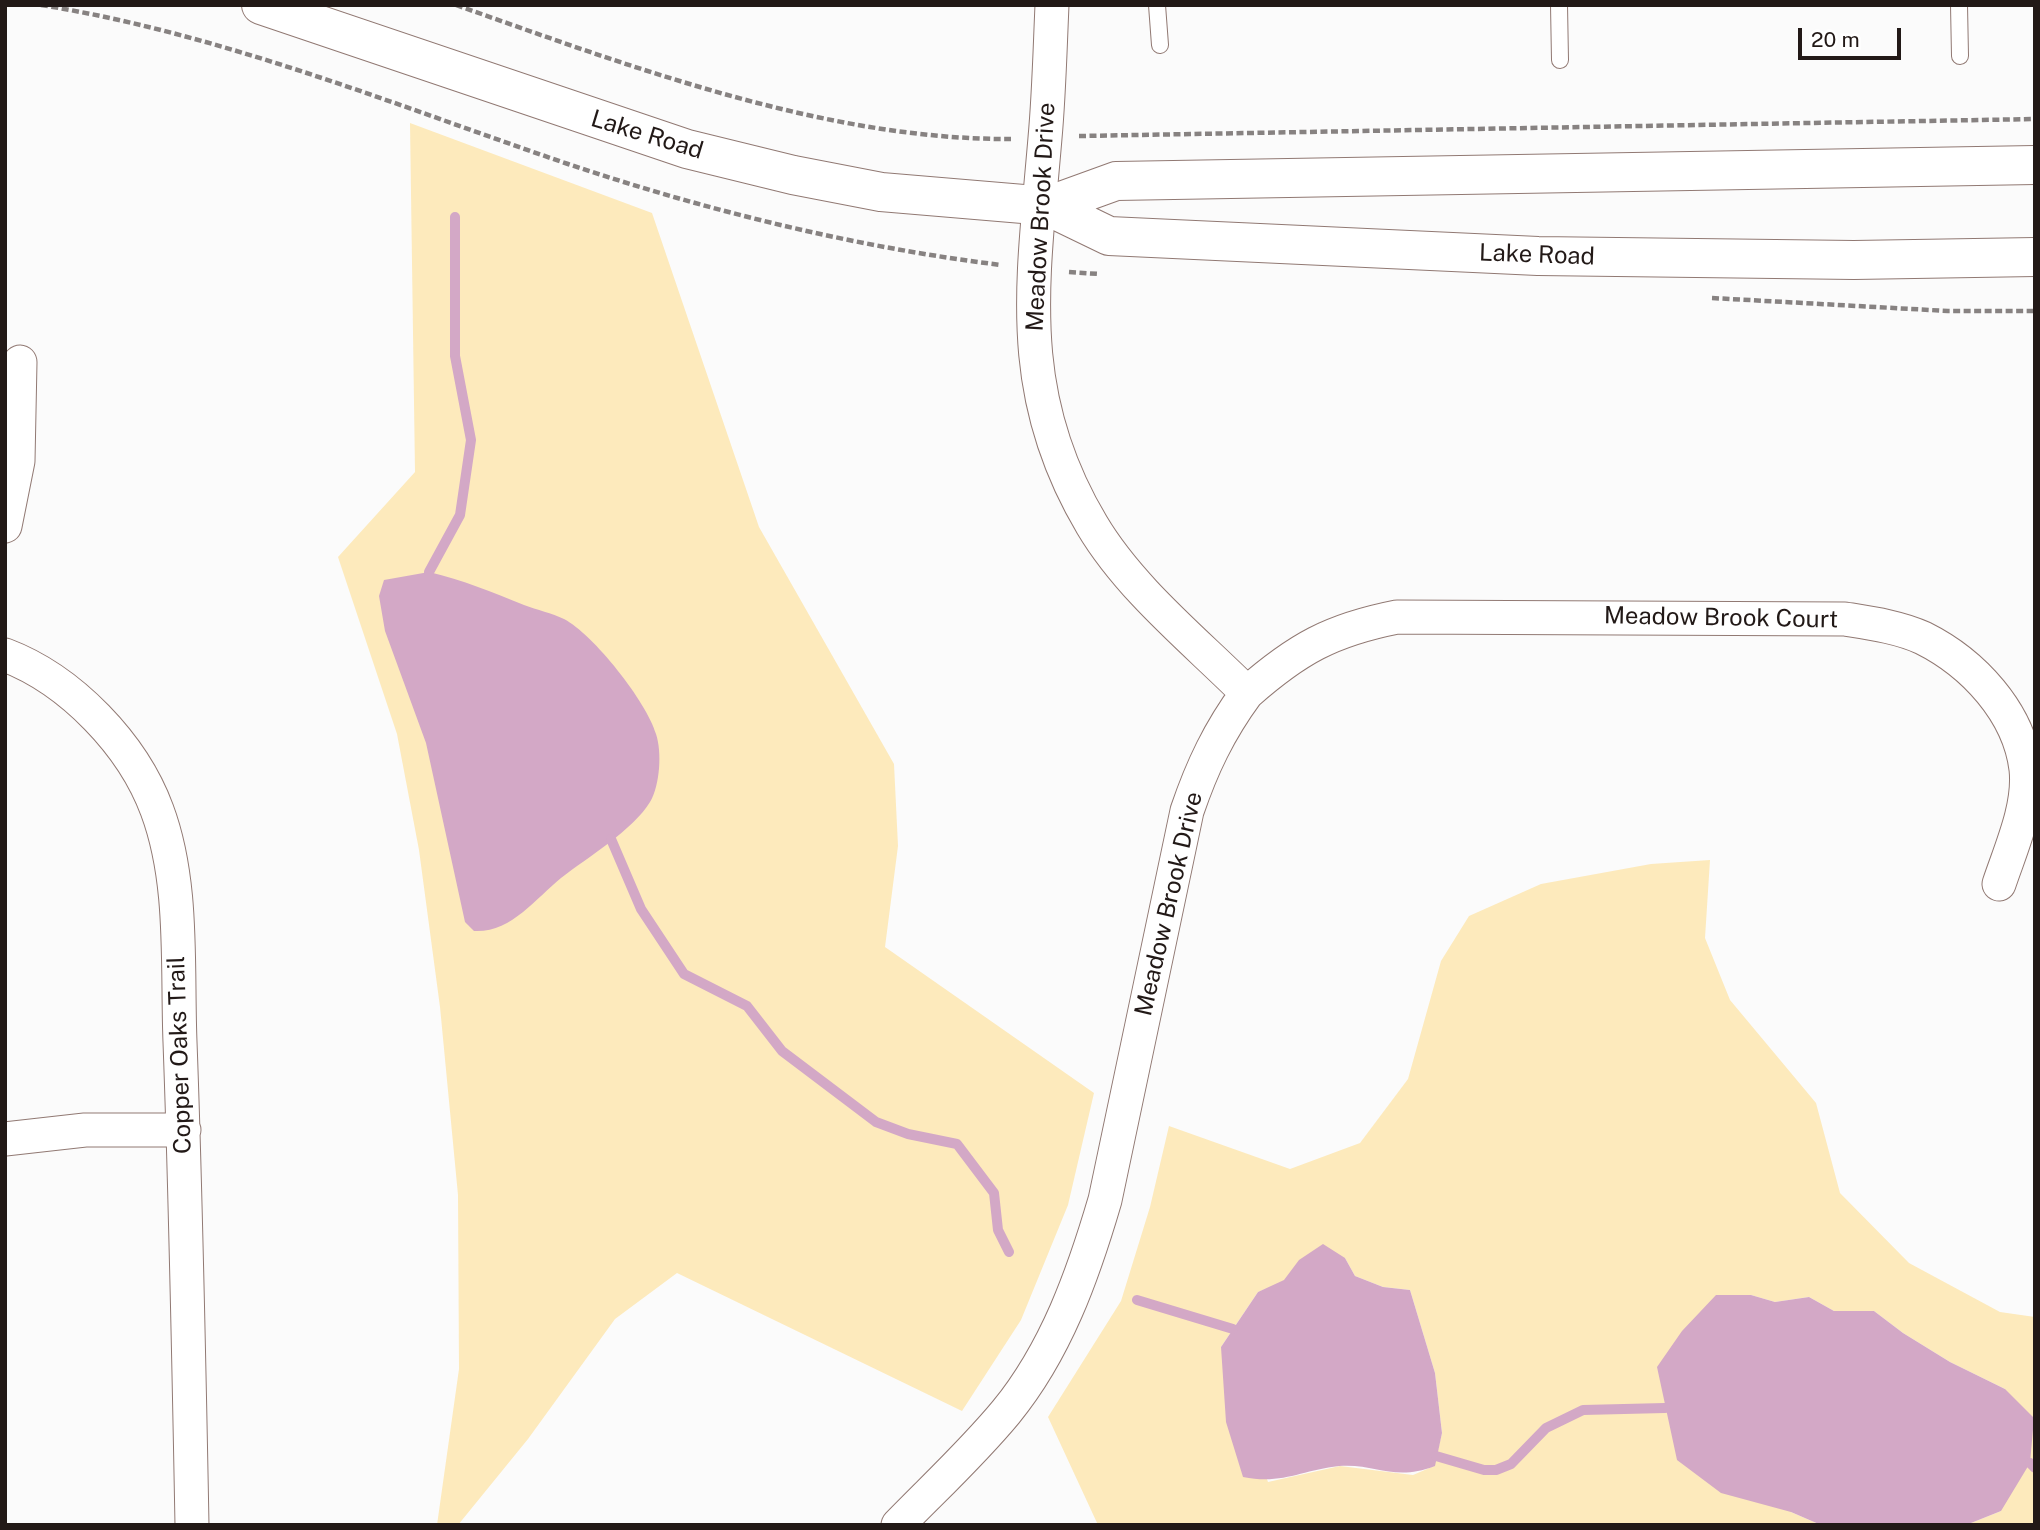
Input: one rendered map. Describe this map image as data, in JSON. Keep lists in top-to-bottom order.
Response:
{
  "streets": {
    "street": [
      "Lake Road",
      "Meadow Brook Drive",
      "Meadow Brook Court",
      "Copper Oaks Trail"
    ]
  },
  "crossings": [
    ["Lake Road", "Meadow Brook Drive"],
    ["Meadow Brook Drive", "Meadow Brook Court"]
  ],
  "scale_bar": "20 m"
}
